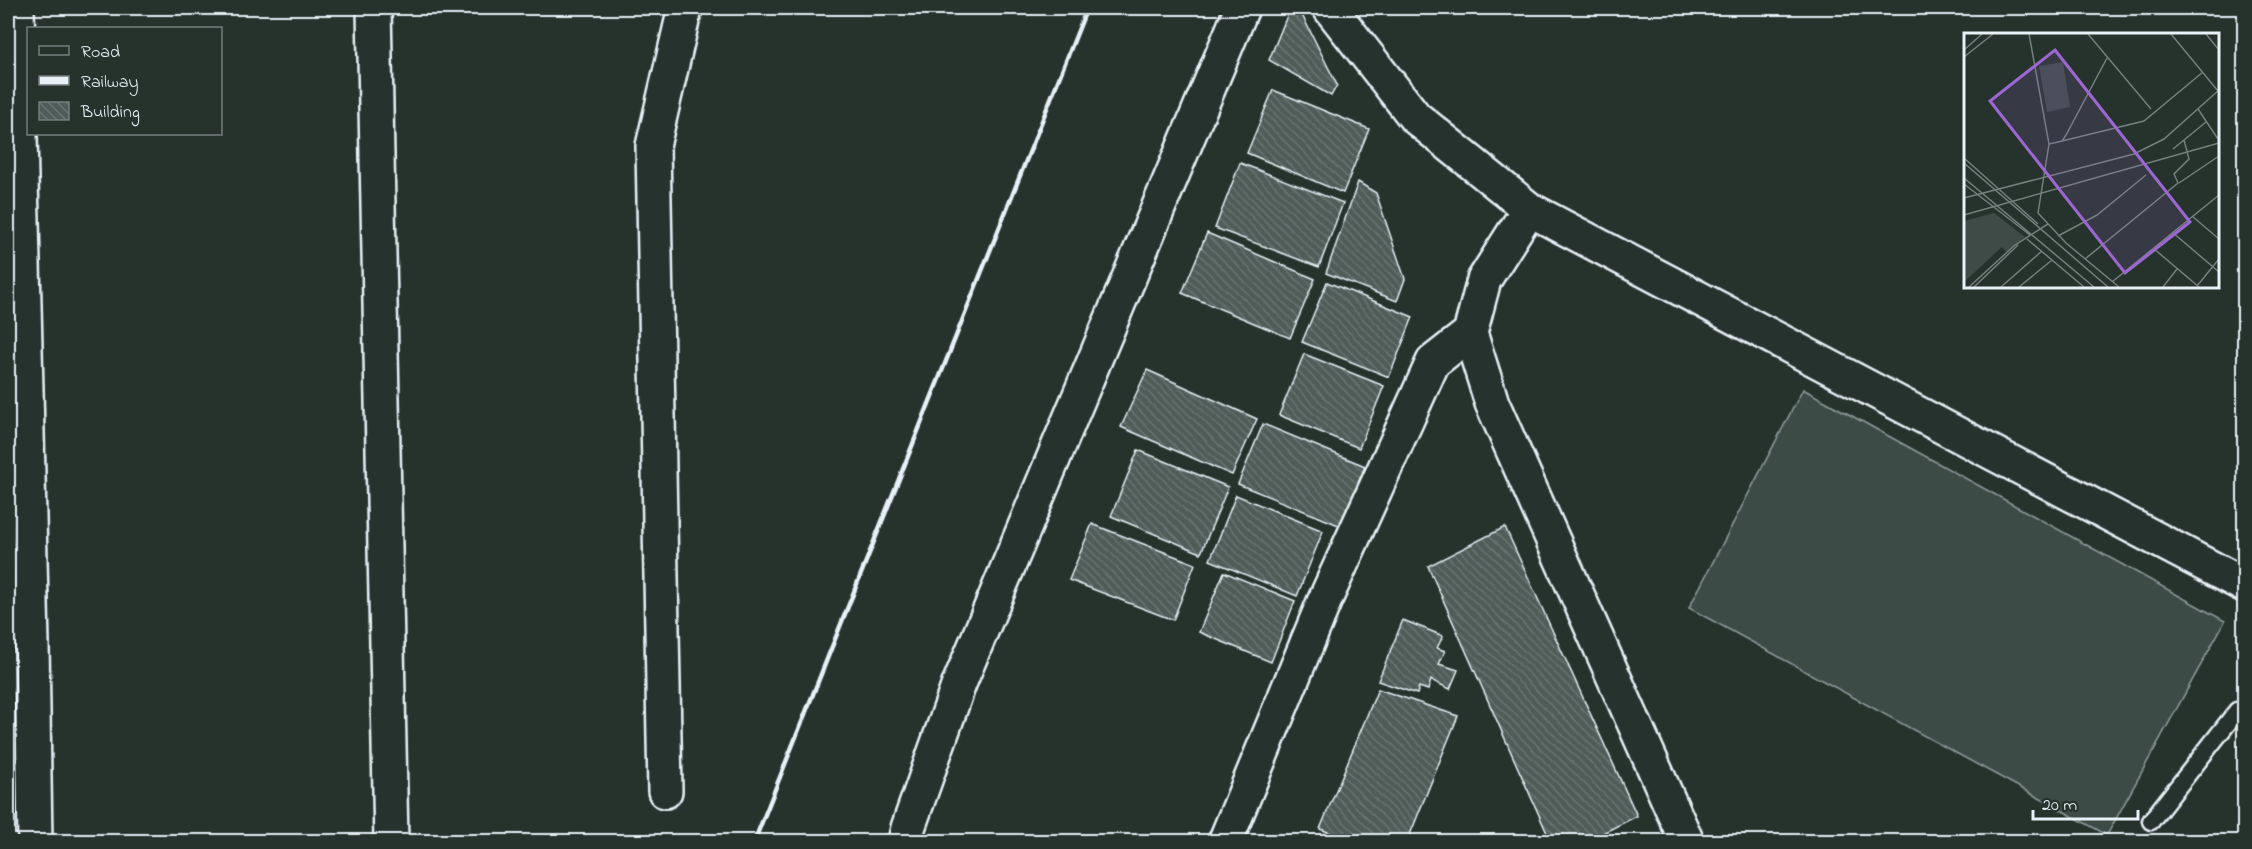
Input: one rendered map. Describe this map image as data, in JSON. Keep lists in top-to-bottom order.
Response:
{
  "legend": ["Road", "Railway", "Building"],
  "scale_bar": "20 m"
}
